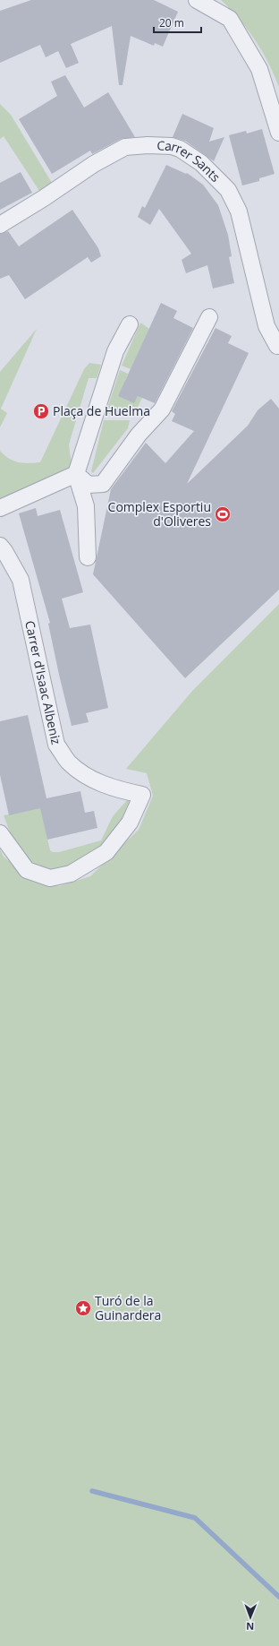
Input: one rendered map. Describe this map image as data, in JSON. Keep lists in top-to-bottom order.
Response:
{
  "streets": {
    "street": ["Carrer Sants", "Carrer d'Isaac Albeniz"]
  },
  "places": {
    "parking": ["Plaça de Huelma"],
    "sports": ["Complex Esportiu d'Oliveres"],
    "place": ["Turó de la Guinardera"]
  },
  "scale_bar": "20 m",
  "north": "bottom"
}
